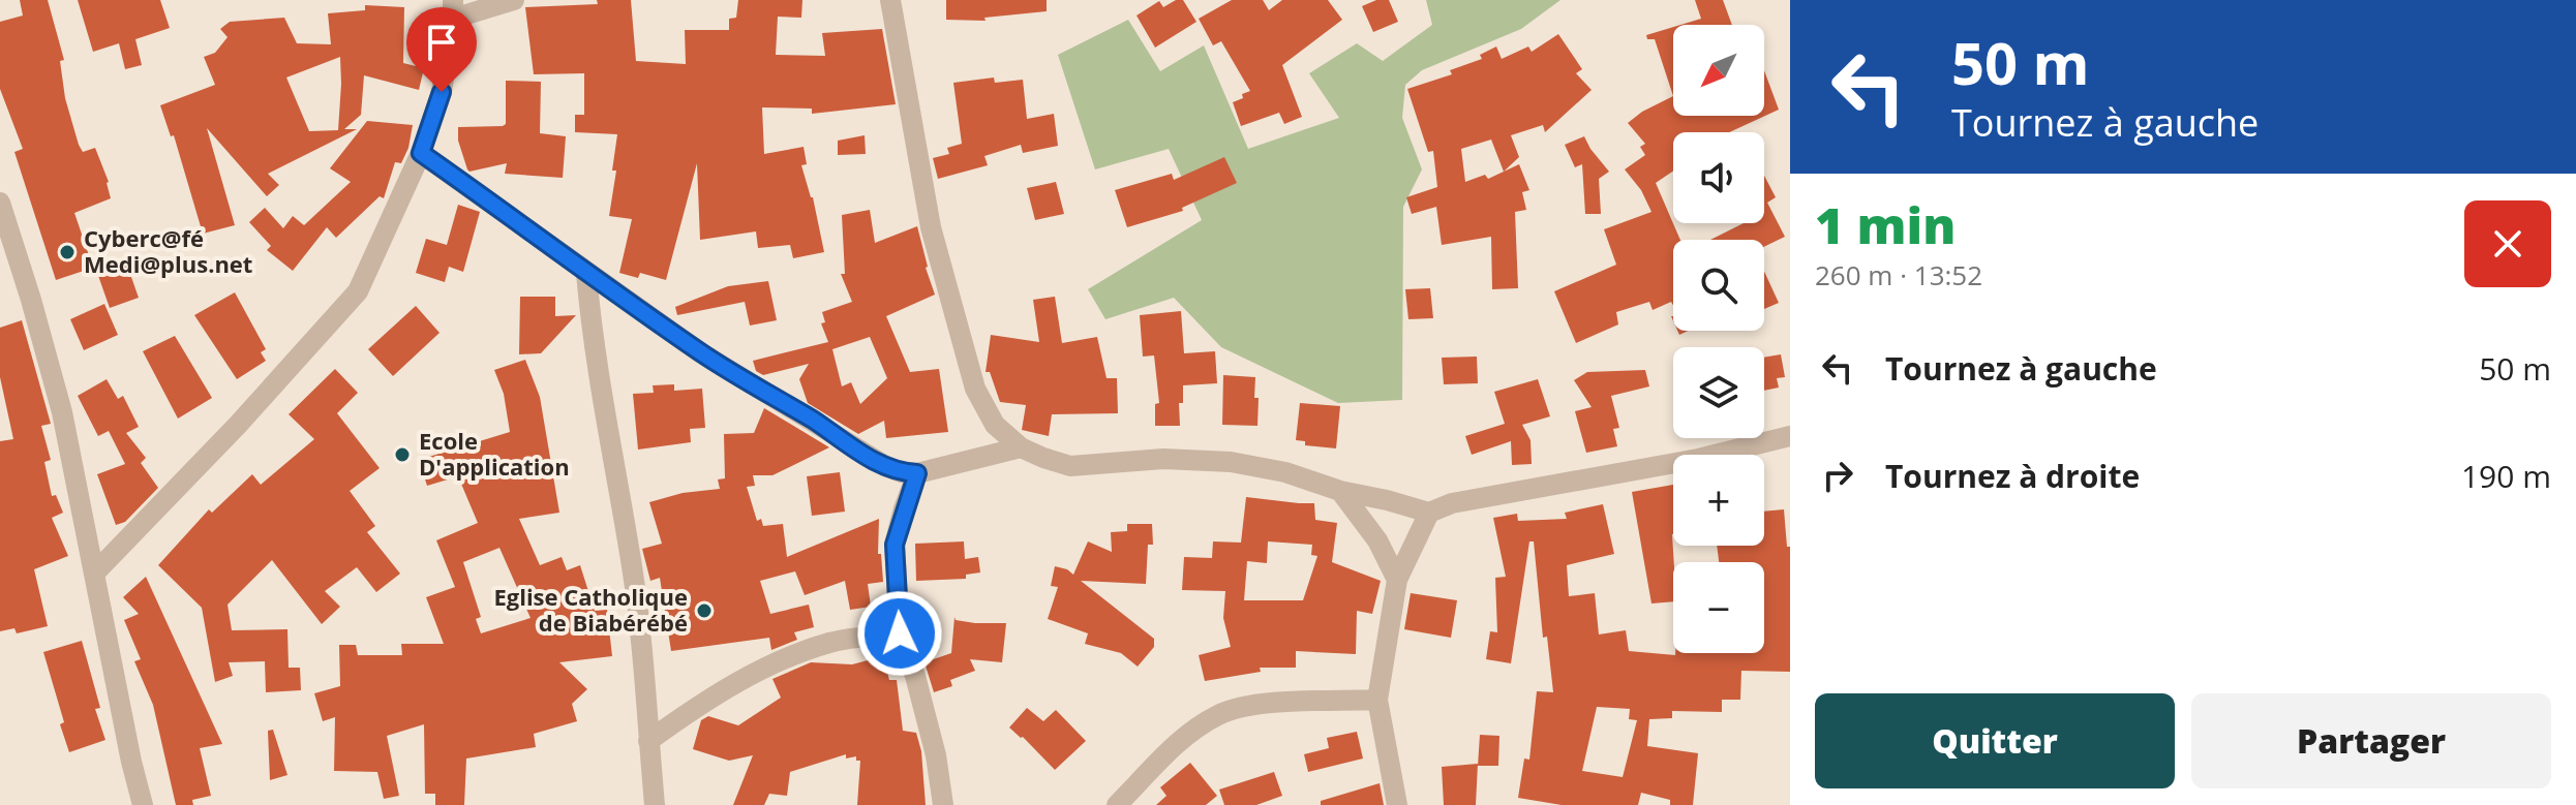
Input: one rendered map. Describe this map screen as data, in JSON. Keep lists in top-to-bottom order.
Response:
{
  "places": ["Cyberc@fé Medi@plus.net", "Ecole D'application", "Eglise Catholique de Biabérébé"],
  "north": "bottom left",
  "page": {
    "turn": ["50 m", "Tournez à gauche"],
    "map_buttons": ["+", "−"],
    "heading": ["1 min", "260 m · 13:52"],
    "list": [
      {
        "name": "Tournez à gauche",
        "value": "50 m"
      },
      {
        "name": "Tournez à droite",
        "value": "190 m"
      }
    ],
    "buttons": ["Quitter", "Partager"]
  }
}
